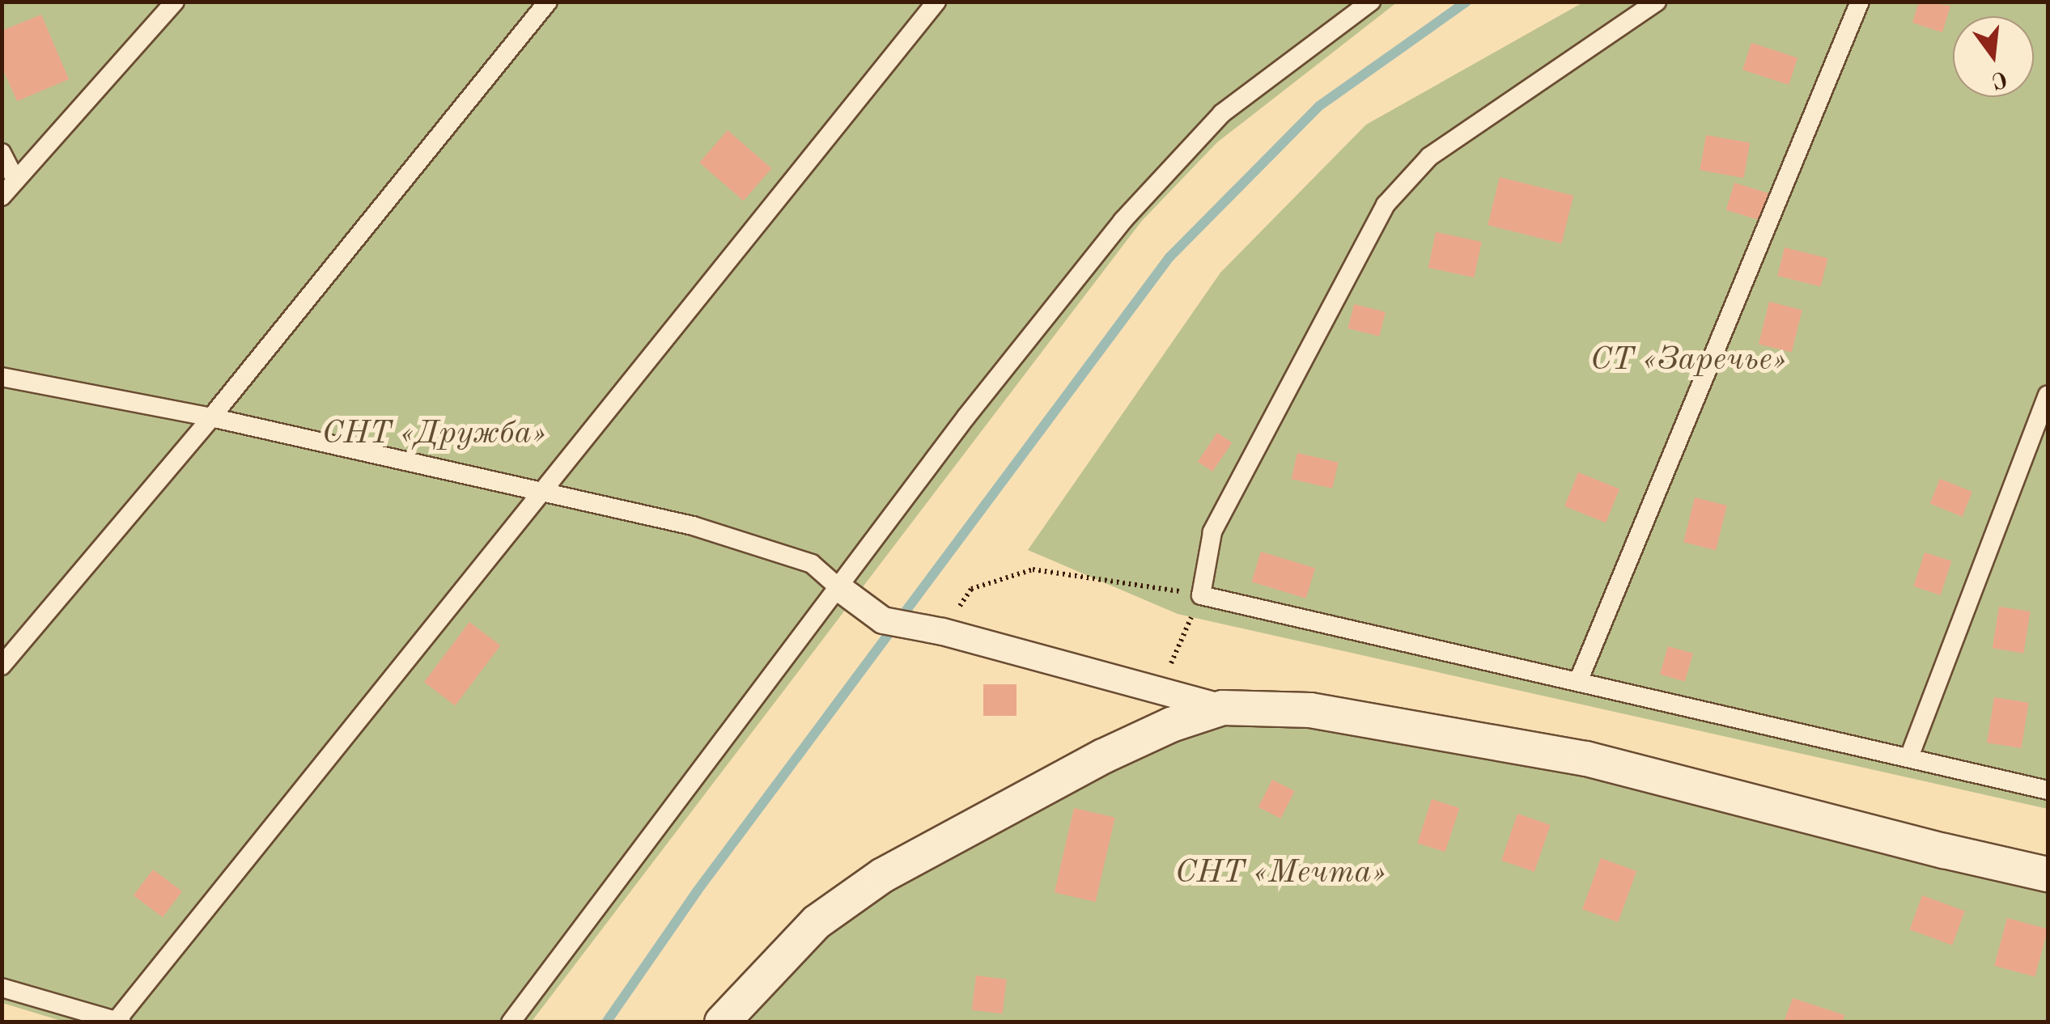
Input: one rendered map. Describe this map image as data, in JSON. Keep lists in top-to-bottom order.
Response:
{
  "parks": ["СТ «Заречье»", "СНТ «Дружба»", "СНТ «Мечта»"],
  "north": "bottom"
}
